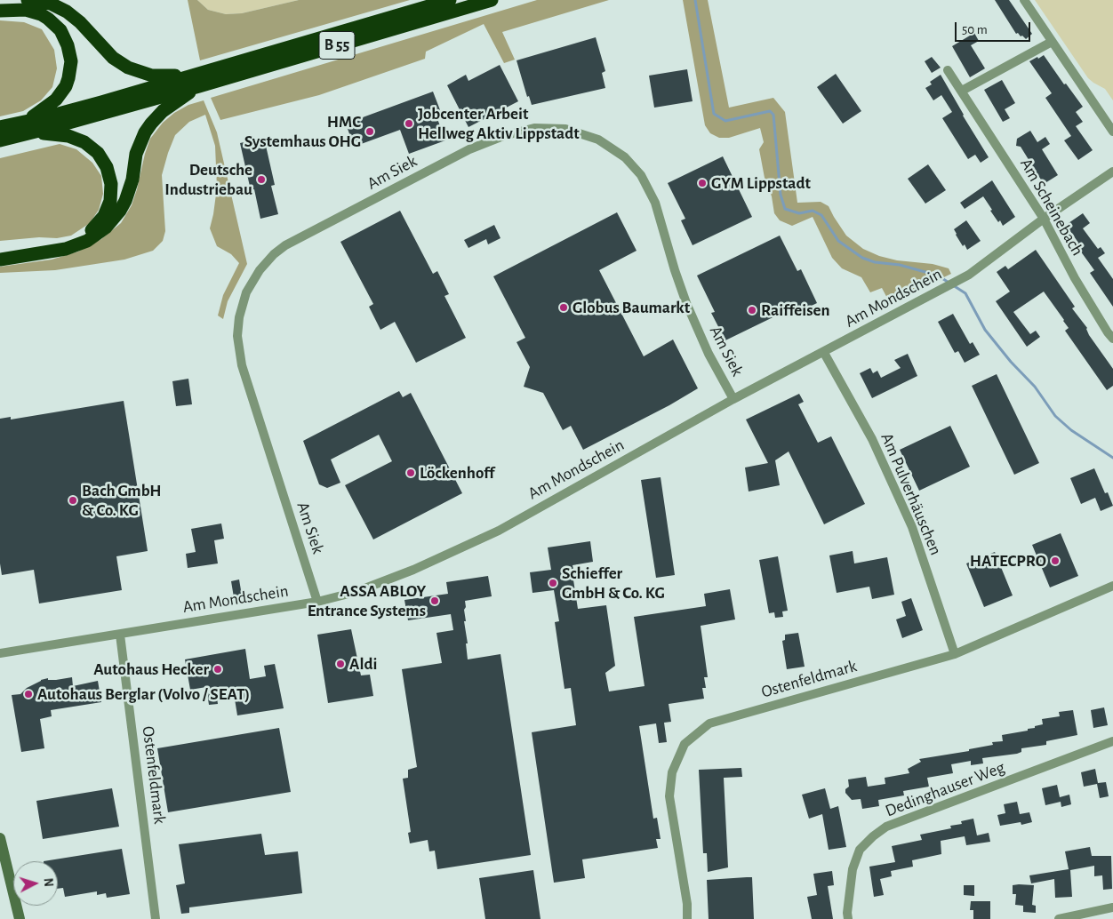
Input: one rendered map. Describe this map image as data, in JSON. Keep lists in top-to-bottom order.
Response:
{
  "streets": {
    "highway": ["B 55"],
    "street": [
      "Am Siek",
      "Am Scheinebach",
      "Am Mondschein",
      "Am Pulverhäuschen",
      "Ostenfeldmark",
      "Dedinghauser Weg"
    ]
  },
  "crossings": [
    ["Am Siek", "Am Mondschein"],
    ["Am Scheinebach", "Am Mondschein"],
    ["Am Mondschein", "Am Pulverhäuschen"],
    ["Am Mondschein", "Ostenfeldmark"],
    ["Am Pulverhäuschen", "Ostenfeldmark"]
  ],
  "places": [
    "Jobcenter Arbeit Hellweg Aktiv Lippstadt",
    "HMC Systemhaus OHG",
    "Deutsche Industriebau",
    "GYM Lippstadt",
    "Globus Baumarkt",
    "Raiffeisen",
    "Löckenhoff",
    "Bach GmbH & Co. KG",
    "HATECPRO",
    "Schieffer GmbH & Co. KG",
    "ASSA ABLOY Entrance Systems",
    "Aldi",
    "Autohaus Hecker",
    "Autohaus Berglar (Volvo / SEAT)"
  ],
  "scale_bar": "50 m",
  "north": "right"
}
